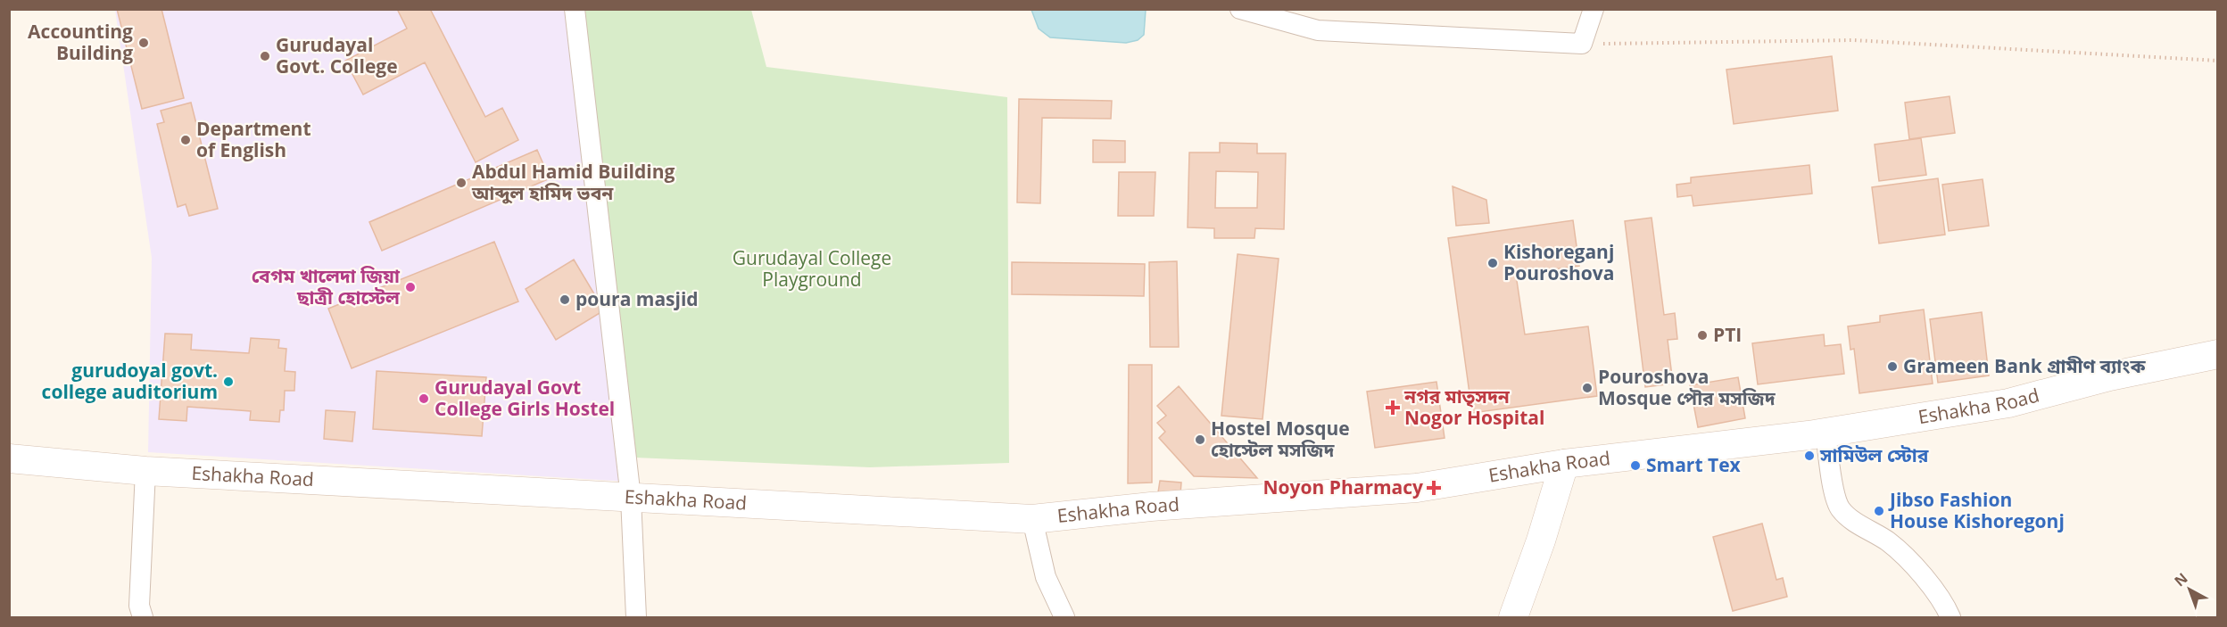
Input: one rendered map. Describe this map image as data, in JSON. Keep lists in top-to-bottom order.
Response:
{
  "streets": {
    "street": ["Eshakha Road"]
  },
  "parks": ["Gurudayal College Playground"],
  "places": {
    "other": [
      "Accounting Building",
      "Gurudayal Govt. College",
      "Department of English",
      "Abdul Hamid Building আব্দুল হামিদ ভবন",
      "Kishoreganj Pouroshova",
      "বেগম খালেদা জিয়া ছাত্রী হোস্টেল",
      "poura masjid",
      "PTI",
      "Grameen Bank গ্রামীণ ব্যাংক",
      "gurudoyal govt. college auditorium",
      "Pouroshova Mosque পৌর মসজিদ",
      "Gurudayal Govt College Girls Hostel",
      "Hostel Mosque হোস্টেল মসজিদ",
      "সামিউল স্টোর",
      "Smart Tex",
      "Jibso Fashion House Kishoregonj"
    ],
    "health": ["নগর মাতৃসদন Nogor Hospital", "Noyon Pharmacy"]
  },
  "north": "top left"
}
